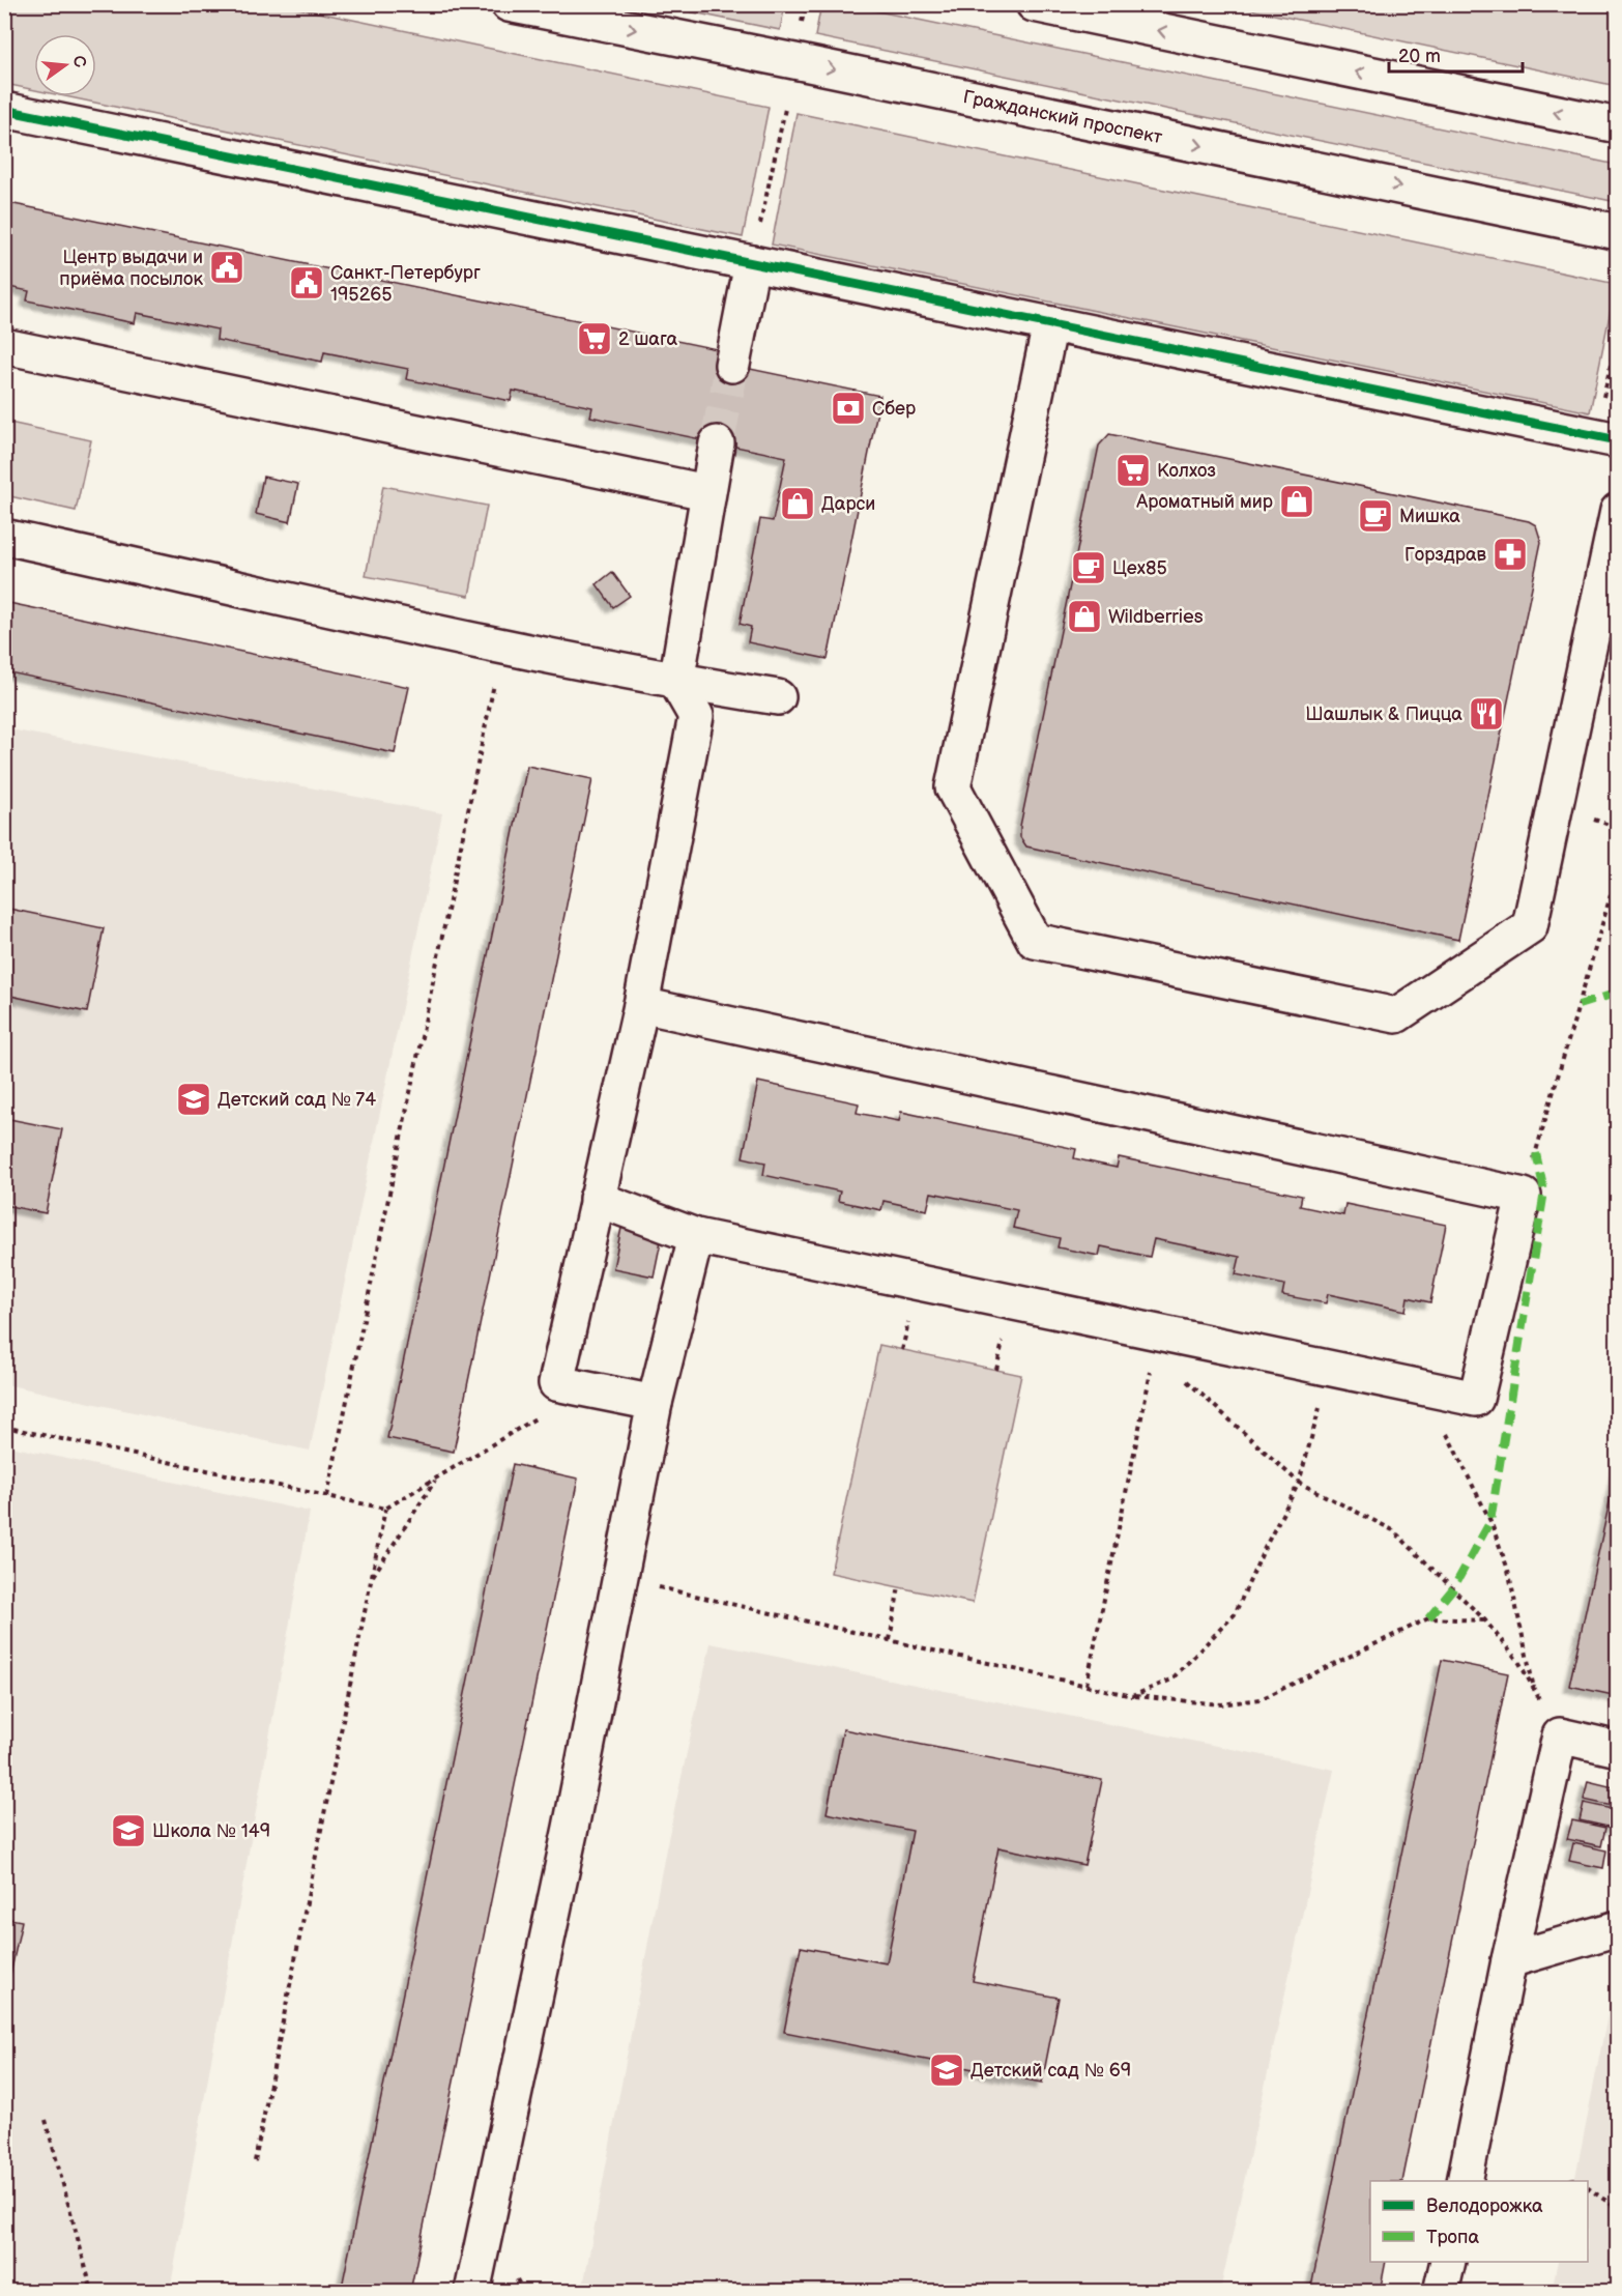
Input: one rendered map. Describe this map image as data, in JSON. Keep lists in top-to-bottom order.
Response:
{
  "streets": {
    "main road": ["Гражданский проспект"]
  },
  "places": {
    "public building": ["Центр выдачи и приёма посылок", "Санкт-Петербург 195265"],
    "supermarket": ["2 шага", "Колхоз"],
    "bank": ["Сбер"],
    "shop": ["Ароматный мир", "Дарси", "Wildberries"],
    "cafe": ["Мишка", "Цех85"],
    "pharmacy": ["Горздрав"],
    "restaurant": ["Шашлык & Пицца"],
    "school or university": ["Детский сад № 74", "Школа № 149", "Детский сад № 69"]
  },
  "legend": ["Велодорожка", "Тропа"],
  "scale_bar": "20 m",
  "north": "right"
}
